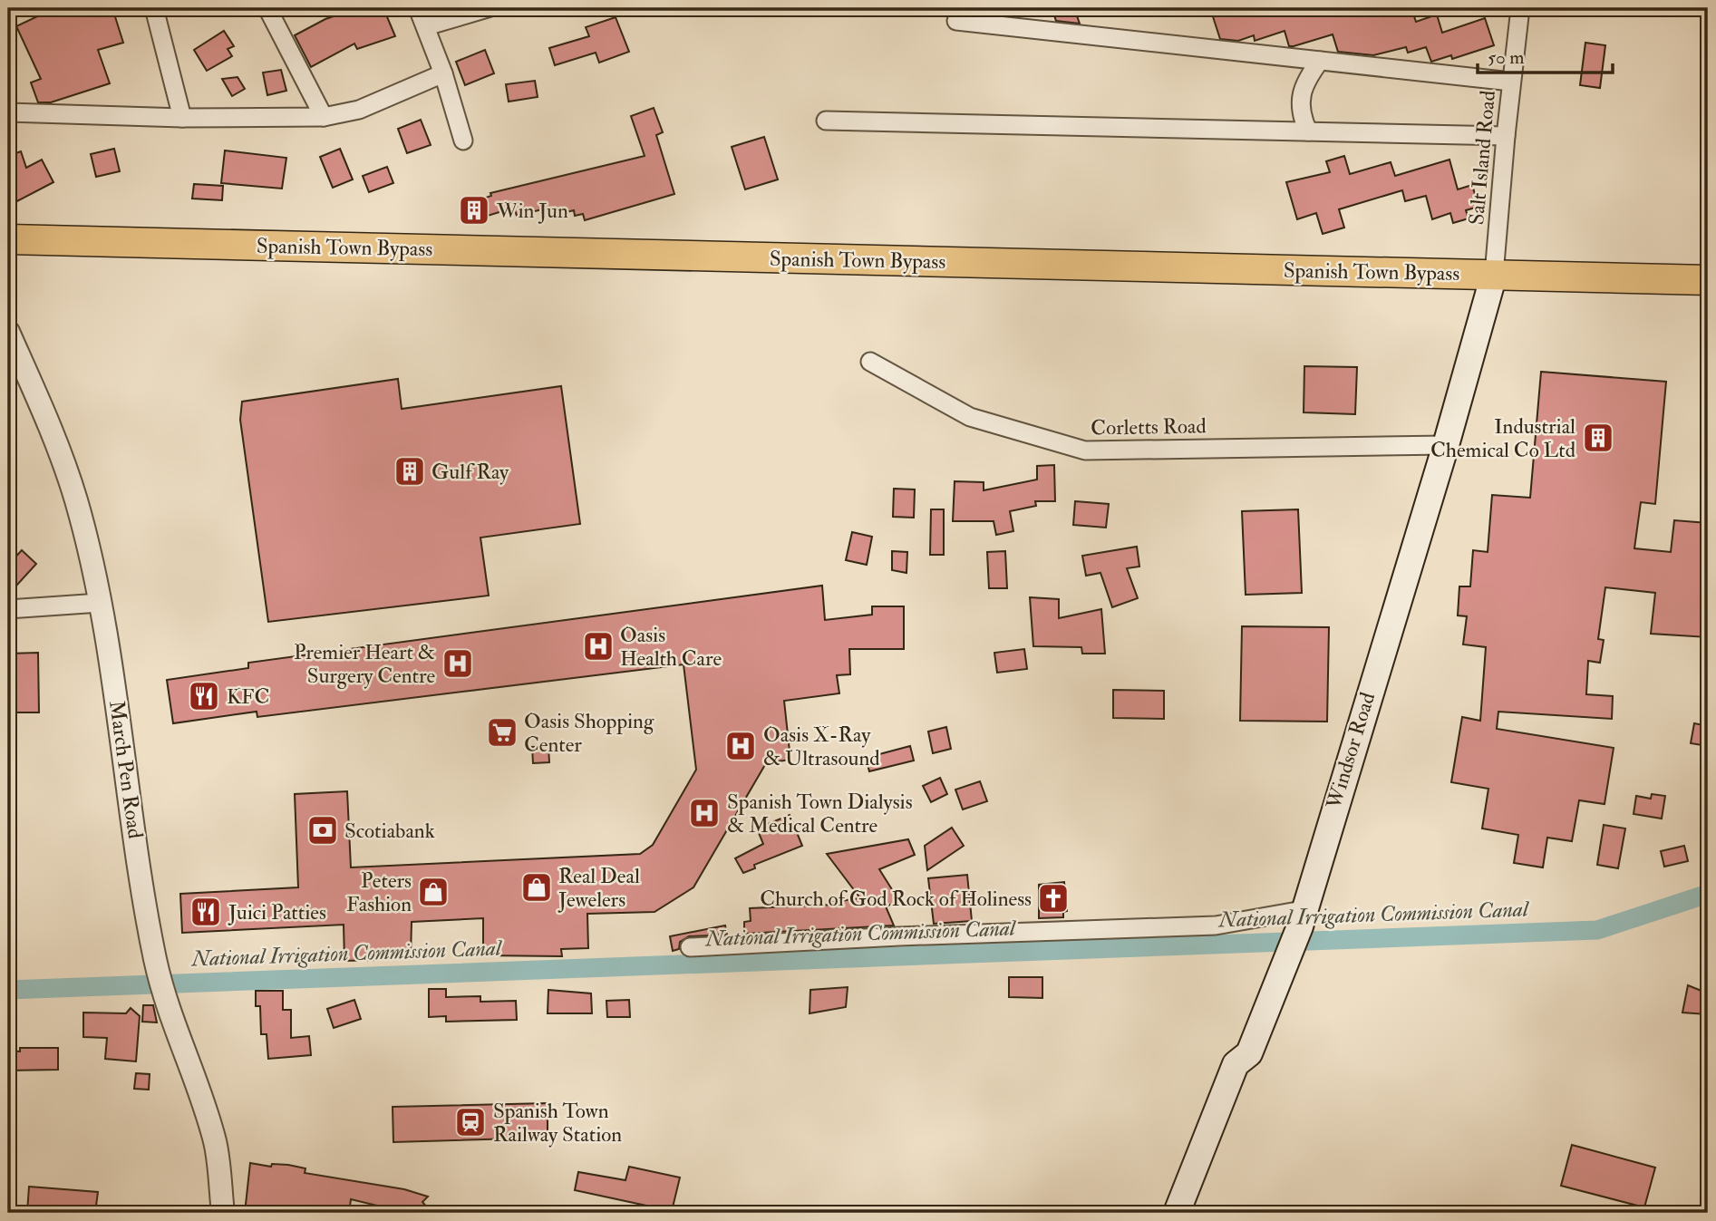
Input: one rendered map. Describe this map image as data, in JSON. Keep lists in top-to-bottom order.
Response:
{
  "streets": {
    "main road": ["Spanish Town Bypass", "Windsor Road"],
    "street": ["Salt Island Road", "Corletts Road", "March Pen Road"]
  },
  "crossings": [
    ["Salt Island Road", "Spanish Town Bypass"],
    ["Salt Island Road", "Windsor Road"],
    ["Spanish Town Bypass", "Windsor Road"],
    ["Corletts Road", "Windsor Road"]
  ],
  "water": ["National Irrigation Commission Canal"],
  "places": {
    "building": ["Win Jun", "Industrial Chemical Co Ltd", "Gulf Ray"],
    "hospital": [
      "Oasis Health Care",
      "Premier Heart & Surgery Centre",
      "Oasis X-Ray & Ultrasound",
      "Spanish Town Dialysis & Medical Centre"
    ],
    "restaurant": ["KFC", "Juici Patties"],
    "supermarket": ["Oasis Shopping Center"],
    "bank": ["Scotiabank"],
    "shop": ["Real Deal Jewelers", "Peters Fashion"],
    "church": ["Church of God Rock of Holiness"],
    "station": ["Spanish Town Railway Station"]
  },
  "scale_bar": "50 m"
}
